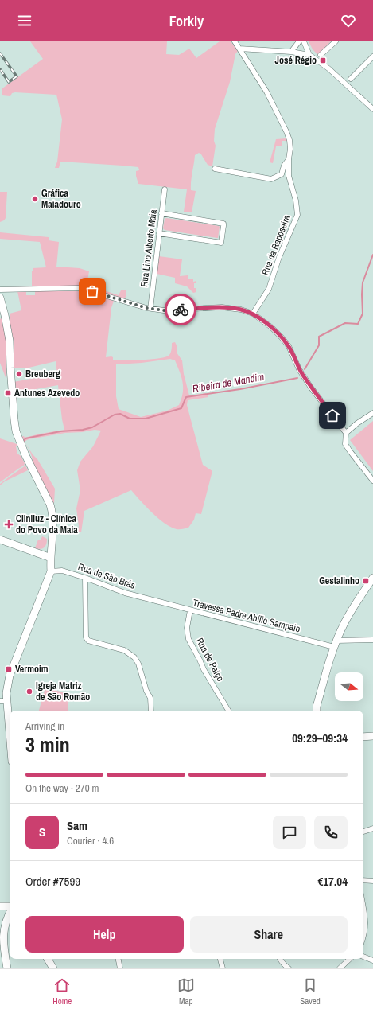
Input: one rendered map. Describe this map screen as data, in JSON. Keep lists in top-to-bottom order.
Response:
{
  "streets": {
    "street": [
      "Rua da Raposeira",
      "Rua Lino Alberto Maia",
      "Rua de São Brás",
      "Travessa Padre Abílio Sampaio",
      "Rua de Paiço"
    ]
  },
  "crossings": [
    ["Rua de São Brás", "Travessa Padre Abílio Sampaio"],
    ["Travessa Padre Abílio Sampaio", "Rua de Paiço"]
  ],
  "water": ["Ribeira de Mandim"],
  "places": {
    "transit": [
      "José Régio",
      "Antunes Azevedo",
      "Gestalinho",
      "Vermoim"
    ],
    "other": ["Gráfica Maiadouro", "Breuberg", "Igreja Matriz de São Romão"],
    "health": ["Cliniluz - Clínica do Povo da Maia"]
  },
  "north": "right",
  "page": {
    "header": "Forkly",
    "heading": ["3 min", "Arriving in", "09:29–09:34"],
    "panel": [
      "Sam",
      "Courier · 4.6",
      "Order #7599",
      "€17.04"
    ],
    "bar": "On the way · 270 m",
    "round": "S",
    "buttons": ["Help", "Share"],
    "tabs": ["Home", "Map", "Saved"]
  }
}
